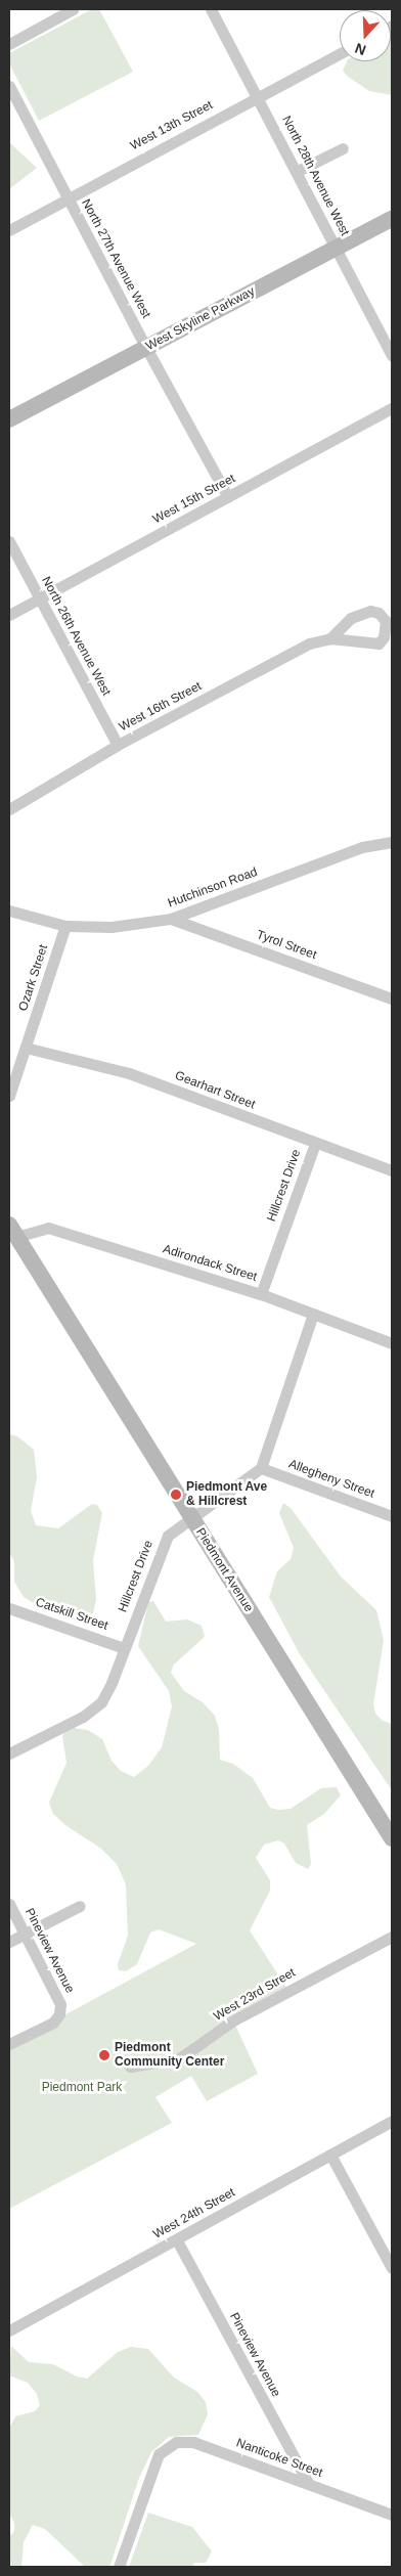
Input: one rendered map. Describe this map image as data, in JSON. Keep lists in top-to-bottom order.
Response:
{
  "streets": {
    "main road": ["West Skyline Parkway", "Piedmont Avenue"],
    "street": [
      "West 13th Street",
      "North 28th Avenue West",
      "North 27th Avenue West",
      "West 15th Street",
      "North 26th Avenue West",
      "West 16th Street",
      "Hutchinson Road",
      "Tyrol Street",
      "Ozark Street",
      "Gearhart Street",
      "Hillcrest Drive",
      "Adirondack Street",
      "Allegheny Street",
      "Catskill Street",
      "Pineview Avenue",
      "West 23rd Street",
      "West 24th Street",
      "Nanticoke Street"
    ]
  },
  "crossings": [
    ["West 13th Street", "North 28th Avenue West"],
    ["West 13th Street", "North 27th Avenue West"],
    ["North 28th Avenue West", "West Skyline Parkway"],
    ["North 27th Avenue West", "West Skyline Parkway"],
    ["North 27th Avenue West", "West 15th Street"],
    ["West 15th Street", "North 26th Avenue West"],
    ["North 26th Avenue West", "West 16th Street"],
    ["Hutchinson Road", "Tyrol Street"],
    ["Hutchinson Road", "Ozark Street"],
    ["Ozark Street", "Gearhart Street"],
    ["Gearhart Street", "Hillcrest Drive"],
    ["Hillcrest Drive", "Adirondack Street"],
    ["Hillcrest Drive", "Allegheny Street"],
    ["Hillcrest Drive", "Piedmont Avenue"],
    ["Hillcrest Drive", "Catskill Street"],
    ["Adirondack Street", "Piedmont Avenue"],
    ["Pineview Avenue", "West 24th Street"],
    ["Pineview Avenue", "Nanticoke Street"]
  ],
  "parks": ["Piedmont Park"],
  "places": ["Piedmont Ave & Hillcrest", "Piedmont Community Center"],
  "north": "bottom"
}
